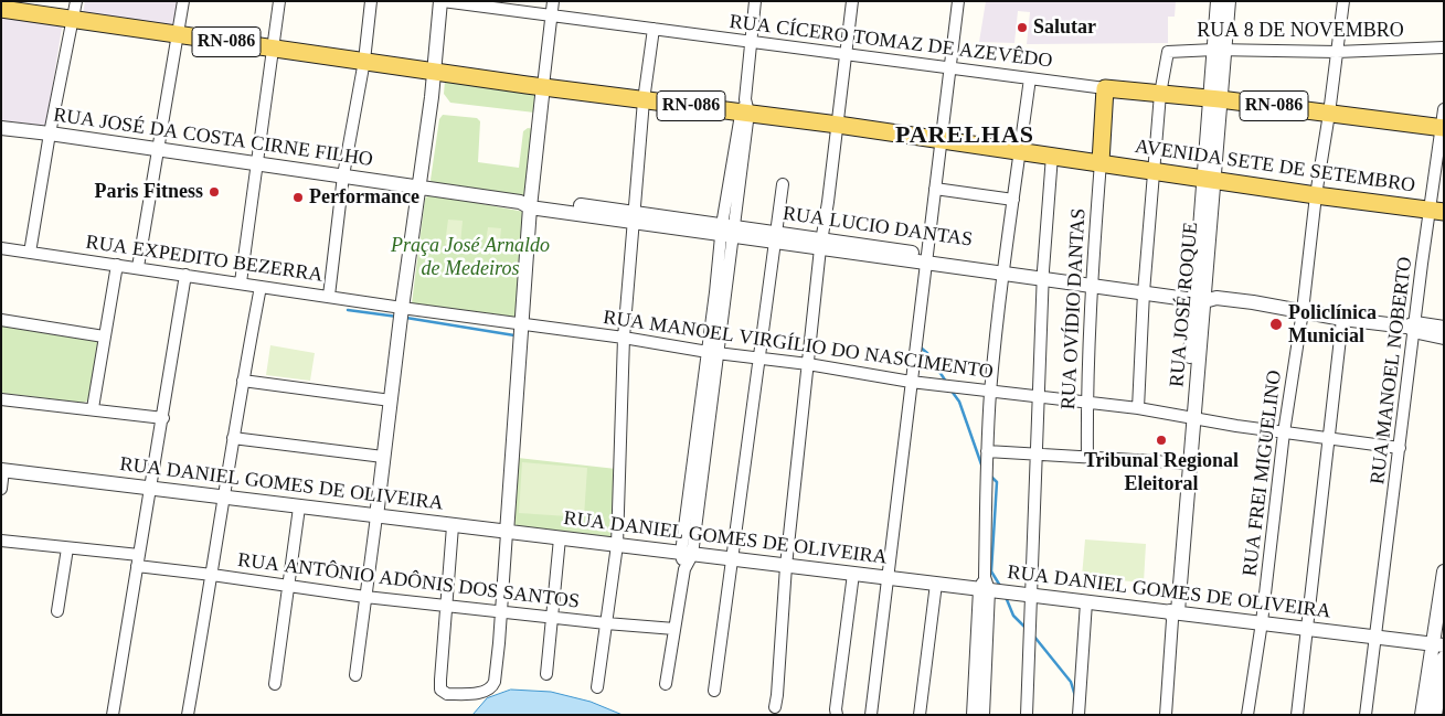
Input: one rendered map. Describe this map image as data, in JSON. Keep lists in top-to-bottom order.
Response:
{
  "streets": {
    "main road": ["RN-086", "AVENIDA SETE DE SETEMBRO"],
    "street": [
      "RUA 8 DE NOVEMBRO",
      "RUA CÍCERO TOMAZ DE AZEVÊDO",
      "RUA JOSÉ DA COSTA CIRNE FILHO",
      "RUA LUCIO DANTAS",
      "RUA EXPEDITO BEZERRA",
      "RUA JOSÉ ROQUE",
      "RUA OVÍDIO DANTAS",
      "RUA MANOEL VIRGÍLIO DO NASCIMENTO",
      "RUA MANOEL NOBERTO",
      "RUA FREI MIGUELINO",
      "RUA DANIEL GOMES DE OLIVEIRA",
      "RUA ANTÔNIO ADÔNIS DOS SANTOS"
    ]
  },
  "crossings": [
    ["RUA 8 DE NOVEMBRO", "RN-086"],
    ["RUA 8 DE NOVEMBRO", "RUA JOSÉ ROQUE"],
    ["RUA 8 DE NOVEMBRO", "RUA FREI MIGUELINO"],
    ["RN-086", "RUA CÍCERO TOMAZ DE AZEVÊDO"],
    ["RN-086", "AVENIDA SETE DE SETEMBRO"],
    ["RN-086", "RUA JOSÉ ROQUE"],
    ["RN-086", "RUA OVÍDIO DANTAS"],
    ["RN-086", "RUA MANOEL NOBERTO"],
    ["RN-086", "RUA FREI MIGUELINO"],
    ["RUA JOSÉ DA COSTA CIRNE FILHO", "RUA LUCIO DANTAS"],
    ["AVENIDA SETE DE SETEMBRO", "RUA JOSÉ ROQUE"],
    ["AVENIDA SETE DE SETEMBRO", "RUA OVÍDIO DANTAS"],
    ["AVENIDA SETE DE SETEMBRO", "RUA MANOEL NOBERTO"],
    ["AVENIDA SETE DE SETEMBRO", "RUA FREI MIGUELINO"],
    ["RUA LUCIO DANTAS", "RUA JOSÉ ROQUE"],
    ["RUA LUCIO DANTAS", "RUA OVÍDIO DANTAS"],
    ["RUA LUCIO DANTAS", "RUA MANOEL NOBERTO"],
    ["RUA LUCIO DANTAS", "RUA FREI MIGUELINO"],
    ["RUA EXPEDITO BEZERRA", "RUA MANOEL VIRGÍLIO DO NASCIMENTO"],
    ["RUA JOSÉ ROQUE", "RUA MANOEL VIRGÍLIO DO NASCIMENTO"],
    ["RUA JOSÉ ROQUE", "RUA DANIEL GOMES DE OLIVEIRA"],
    ["RUA OVÍDIO DANTAS", "RUA MANOEL VIRGÍLIO DO NASCIMENTO"],
    ["RUA MANOEL NOBERTO", "RUA DANIEL GOMES DE OLIVEIRA"],
    ["RUA FREI MIGUELINO", "RUA DANIEL GOMES DE OLIVEIRA"]
  ],
  "districts": ["PARELHAS"],
  "parks": ["Praça José Arnaldo de Medeiros"],
  "places": [
    "Salutar",
    "Paris Fitness",
    "Performance",
    "Policlínica Municial",
    "Tribunal Regional Eleitoral"
  ]
}
